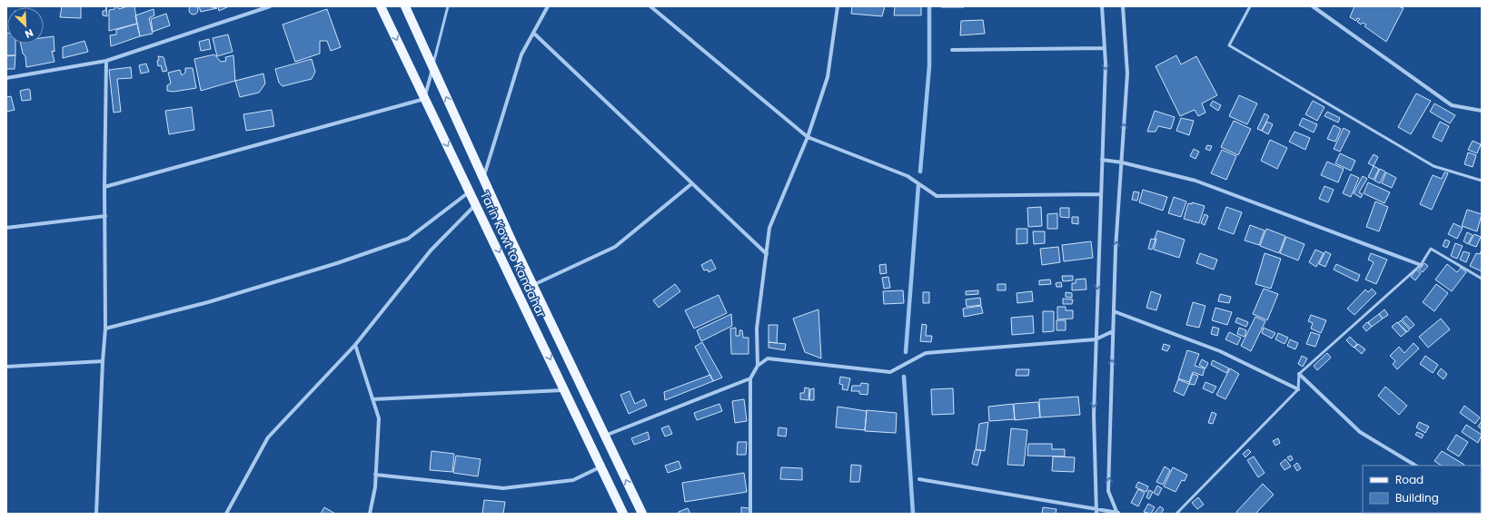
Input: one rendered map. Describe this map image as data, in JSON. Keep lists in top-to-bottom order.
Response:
{
  "streets": {
    "main road": ["Tarin Kowt to Kandahar"]
  },
  "legend": ["Road", "Building"],
  "north": "bottom right"
}
